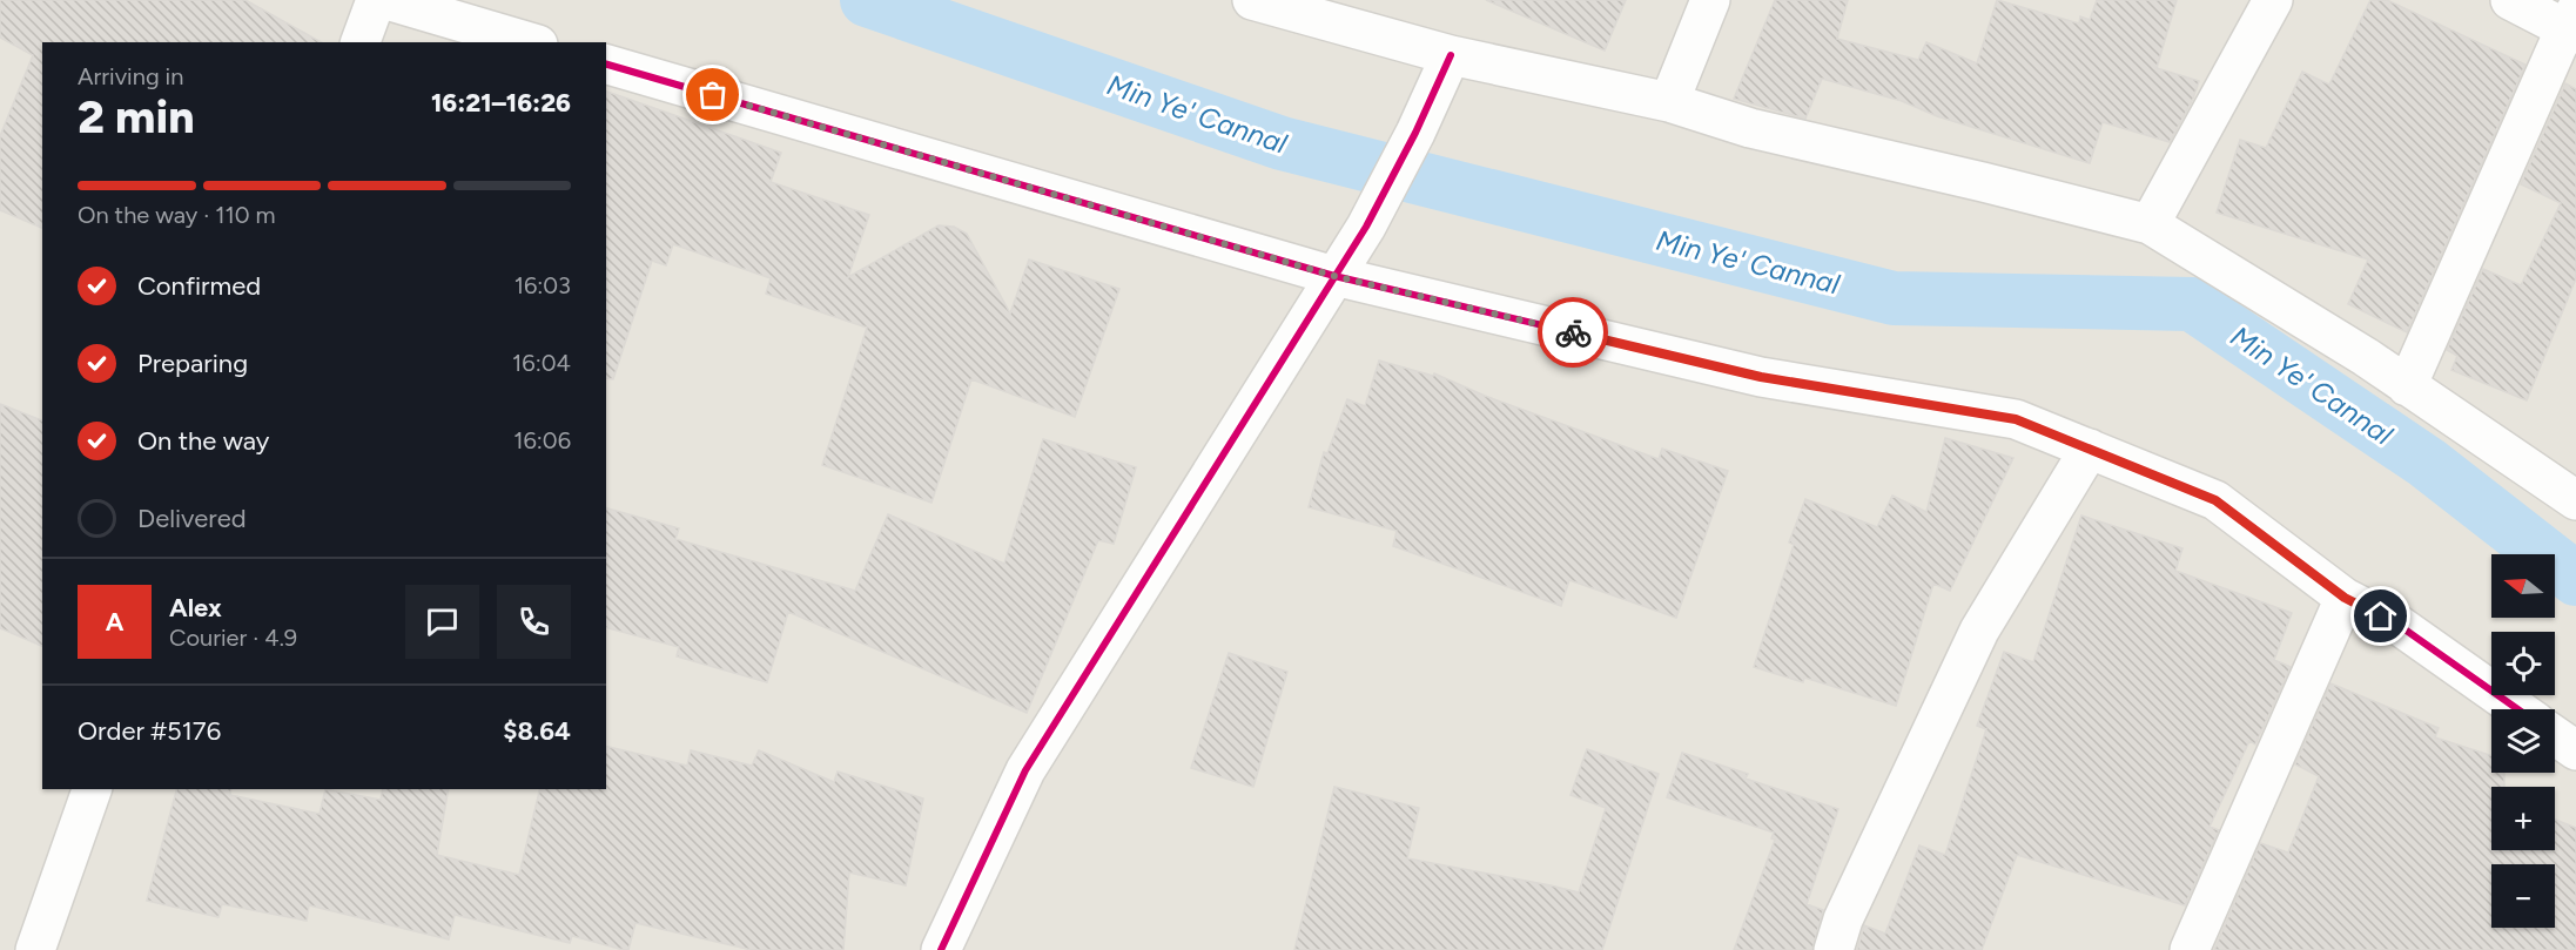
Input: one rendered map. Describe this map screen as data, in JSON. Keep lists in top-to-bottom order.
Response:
{
  "water": ["Min Ye' Cannal"],
  "north": "left",
  "page": {
    "heading": ["2 min", "Arriving in", "16:21–16:26"],
    "panel": [
      "Alex",
      "Courier · 4.9",
      "Order #5176",
      "$8.64"
    ],
    "bar": "On the way · 110 m",
    "list": [
      ["Confirmed", "16:03"],
      ["Preparing", "16:04"],
      ["On the way", "16:06"],
      "Delivered"
    ],
    "map_buttons": ["+", "−"],
    "round": "A"
  }
}
